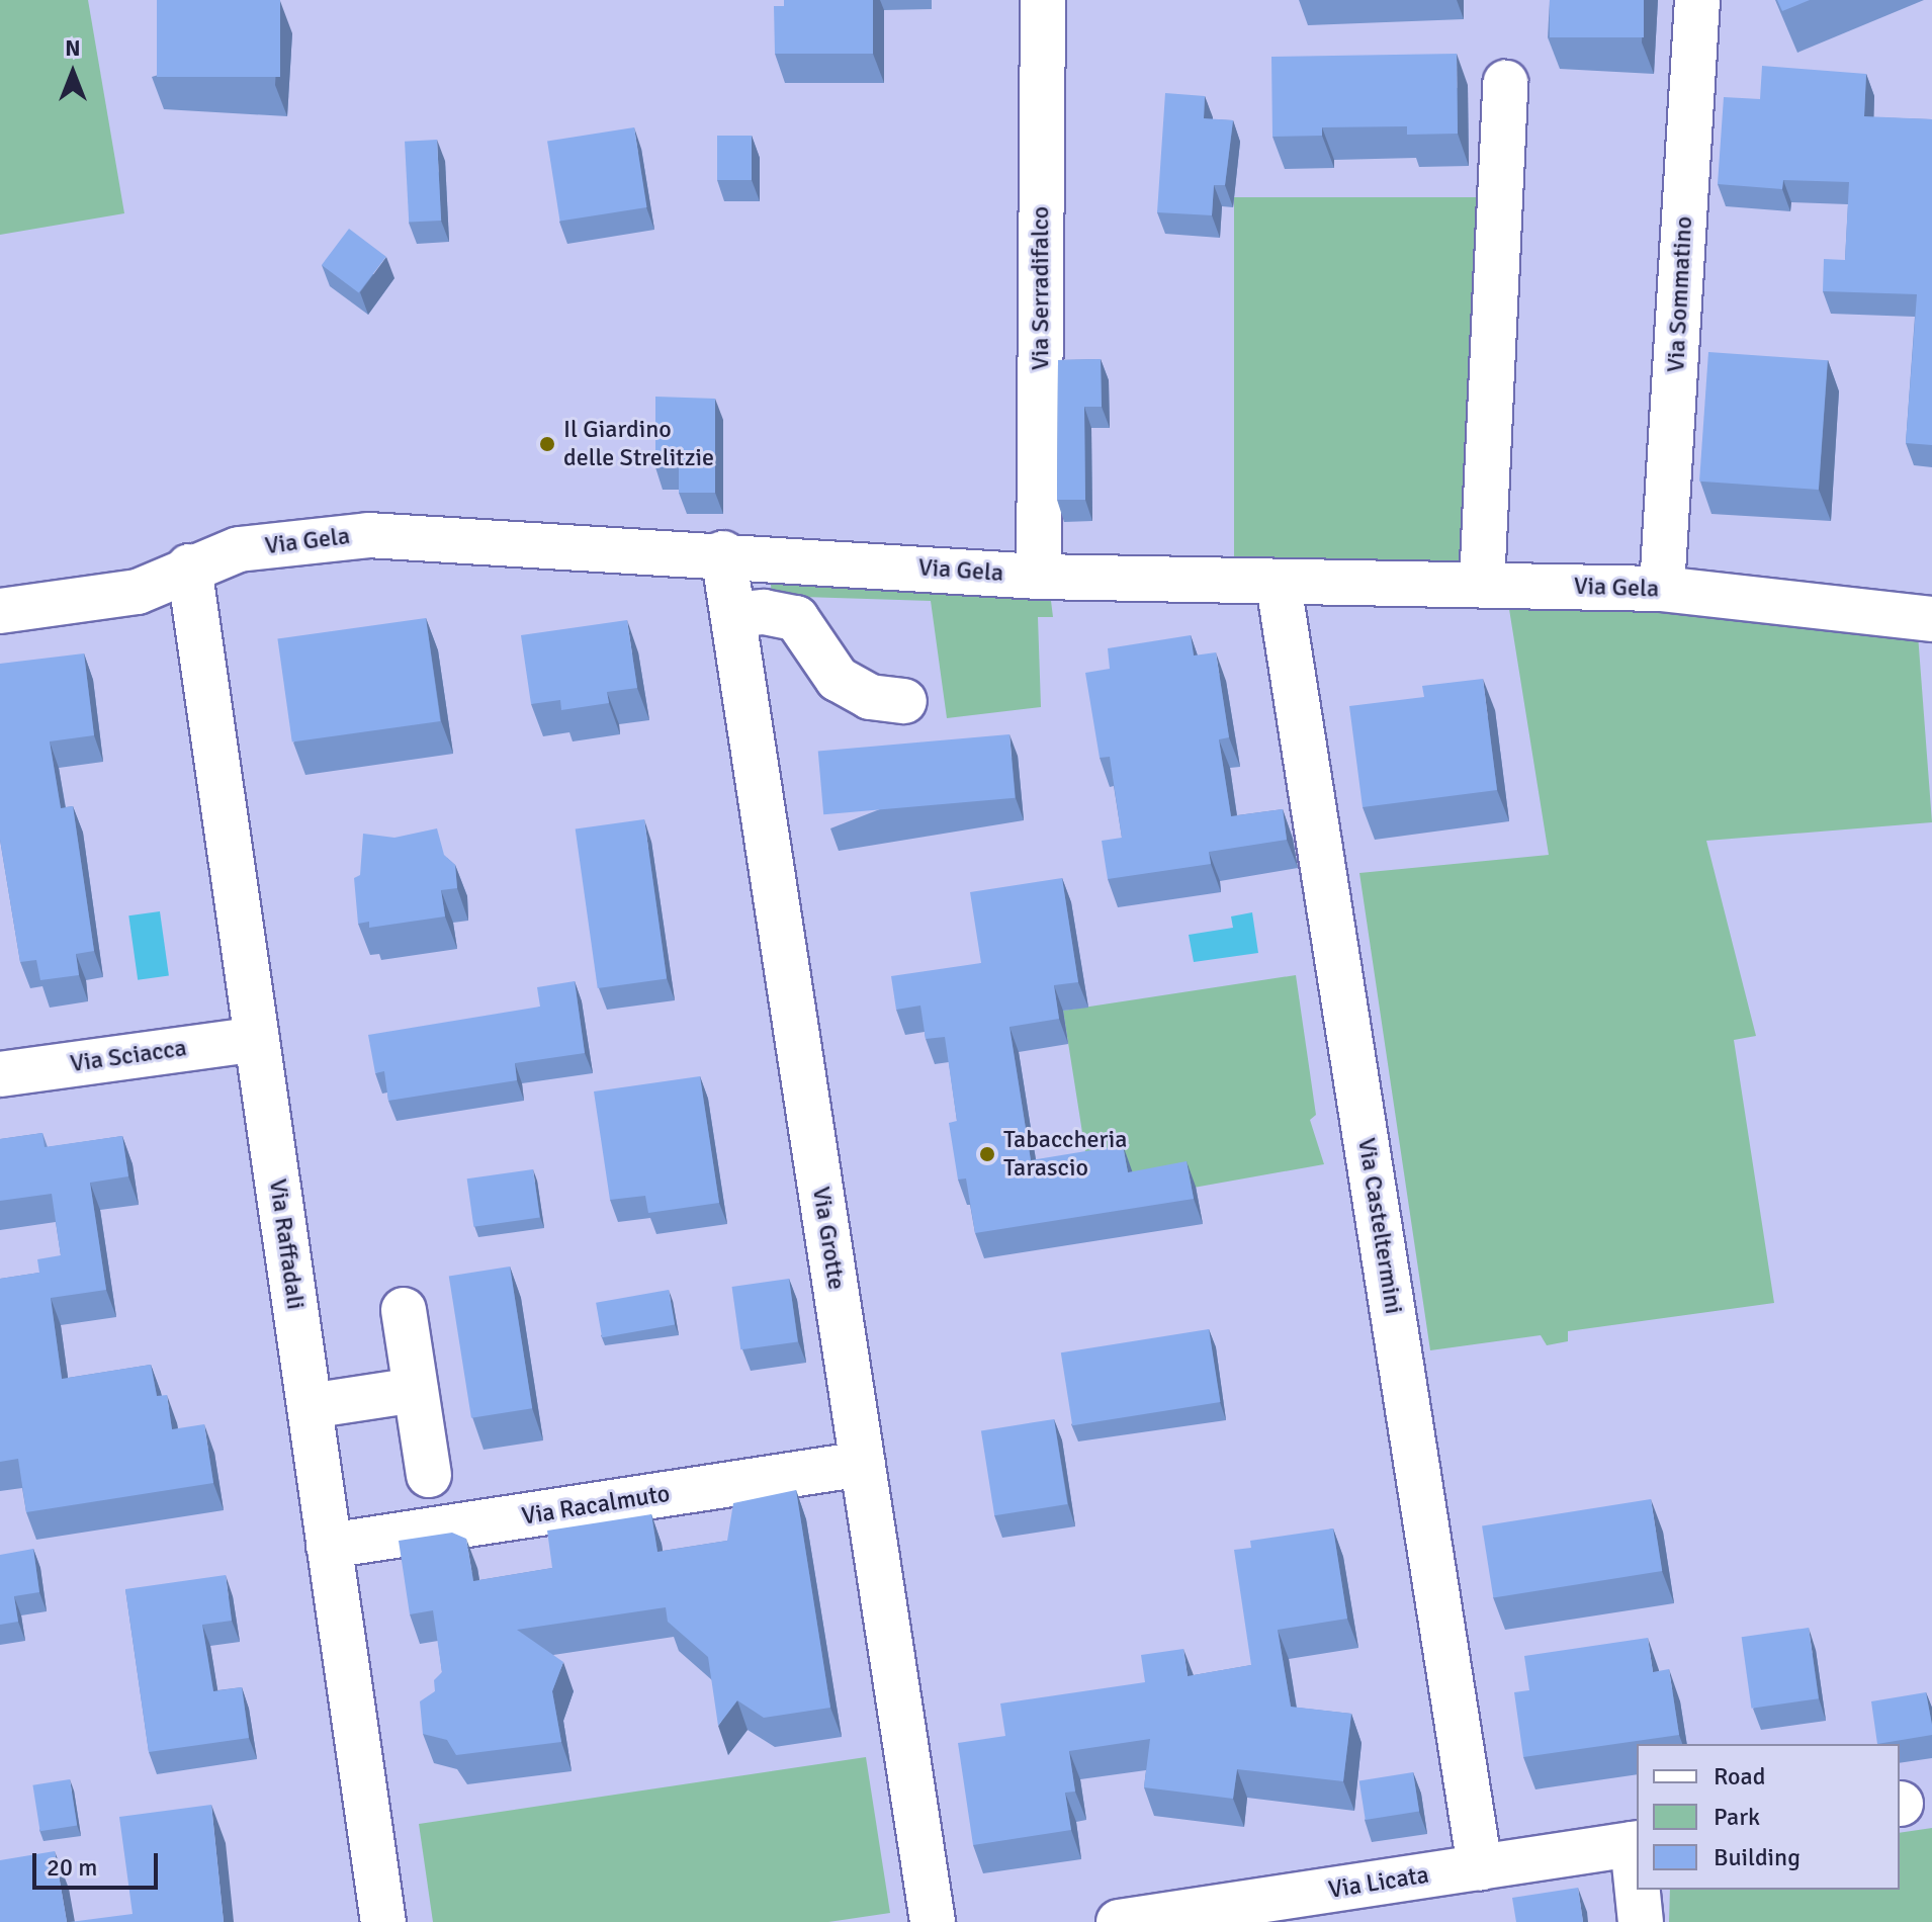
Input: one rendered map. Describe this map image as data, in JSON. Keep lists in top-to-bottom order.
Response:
{
  "streets": {
    "street": [
      "Via Serradifalco",
      "Via Sommatino",
      "Via Gela",
      "Via Sciacca",
      "Via Casteltermini",
      "Via Grotte",
      "Via Raffadali",
      "Via Racalmuto",
      "Via Licata"
    ]
  },
  "crossings": [
    ["Via Serradifalco", "Via Gela"],
    ["Via Sommatino", "Via Gela"],
    ["Via Gela", "Via Casteltermini"],
    ["Via Gela", "Via Grotte"],
    ["Via Gela", "Via Raffadali"],
    ["Via Sciacca", "Via Raffadali"],
    ["Via Casteltermini", "Via Licata"],
    ["Via Grotte", "Via Racalmuto"],
    ["Via Raffadali", "Via Racalmuto"]
  ],
  "places": ["Il Giardino delle Strelitzie", "Tabaccheria Tarascio"],
  "legend": ["Road", "Park", "Building"],
  "scale_bar": "20 m",
  "north": "top"
}
